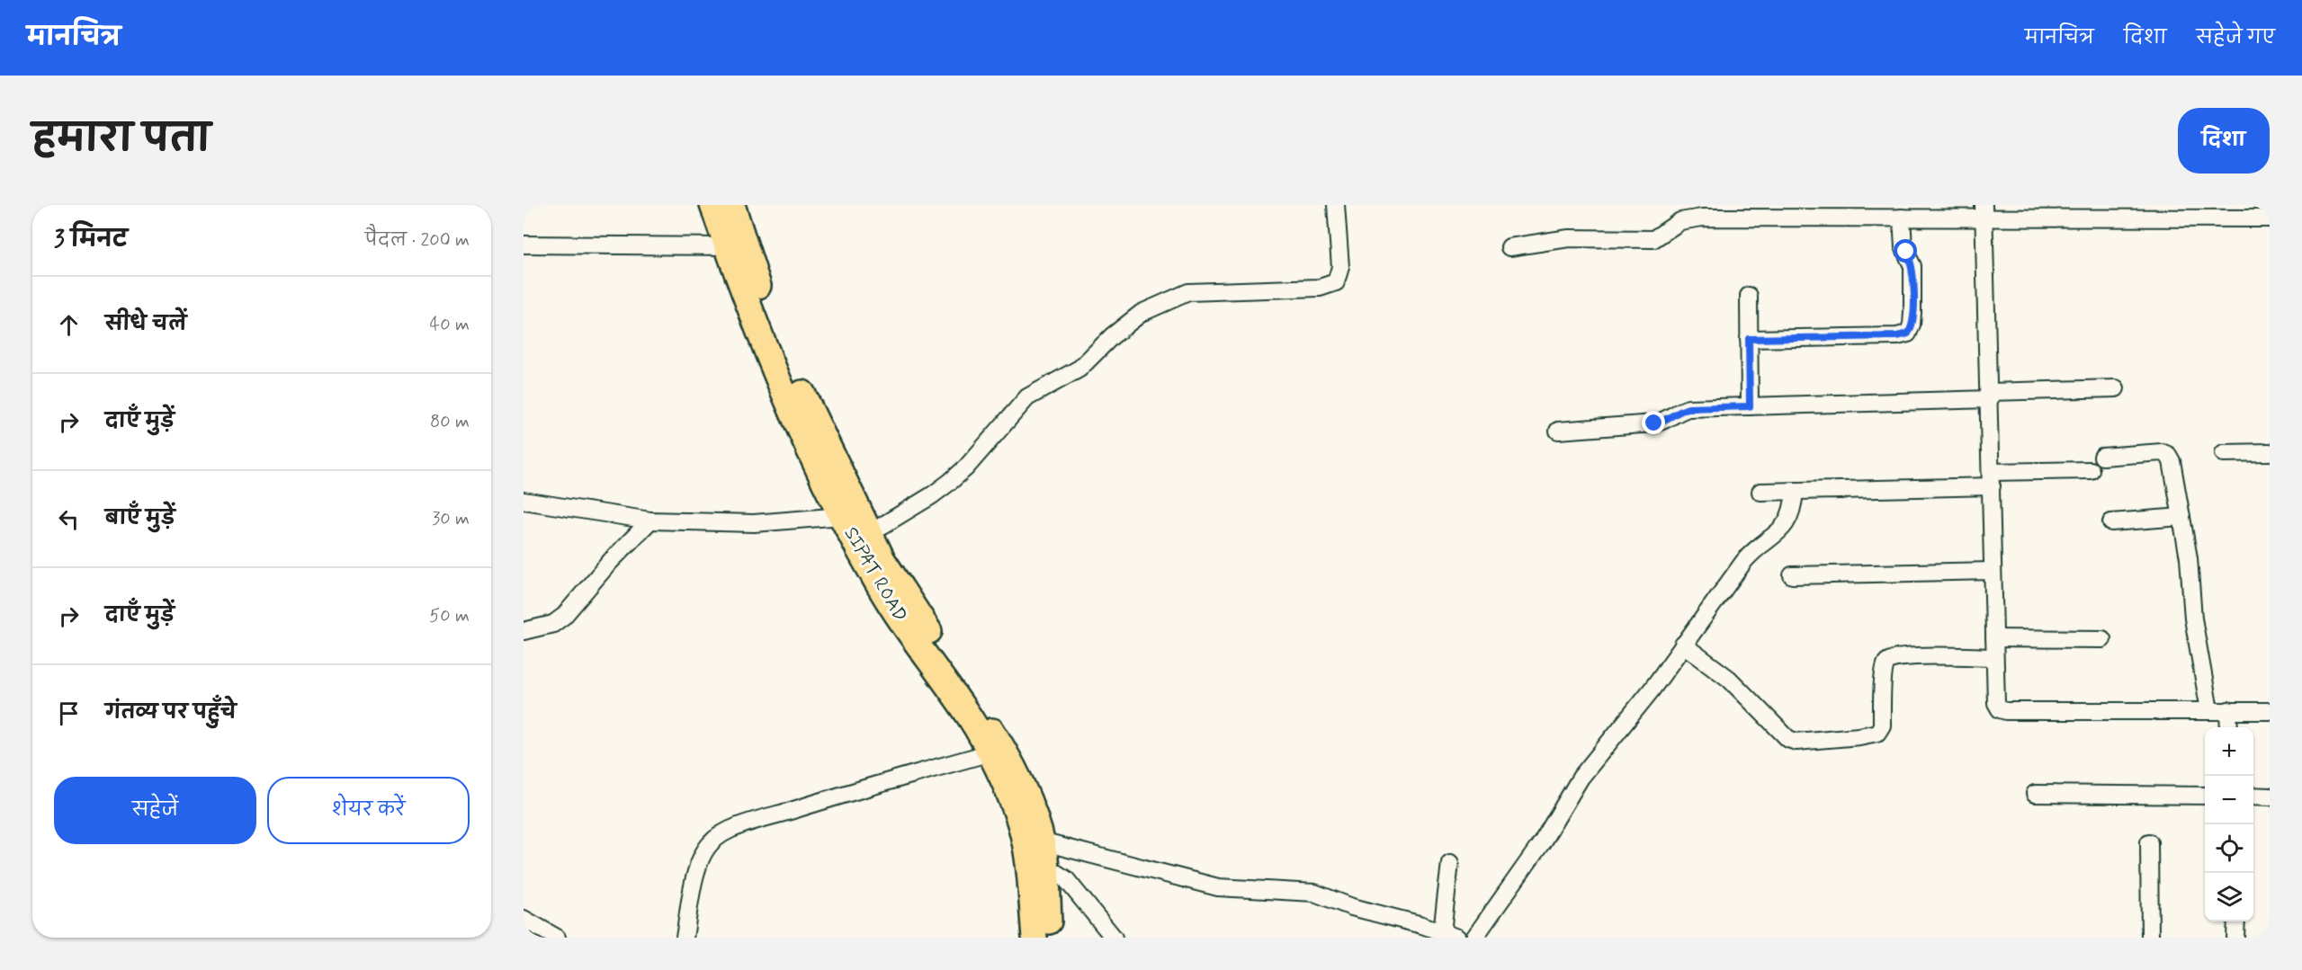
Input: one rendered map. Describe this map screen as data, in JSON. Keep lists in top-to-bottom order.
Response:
{
  "streets": {
    "highway": ["SIPAT ROAD"]
  },
  "page": {
    "header": "मानचित्र",
    "nav": ["मानचित्र", "दिशा", "सहेजे गए"],
    "title": "हमारा पता",
    "buttons": [
      "दिशा",
      ["सहेजें", "शेयर करें"]
    ],
    "heading": ["3 मिनट", "पैदल · 200 m"],
    "list": [
      ["सीधे चलें", "40 m"],
      ["दाएँ मुड़ें", "80 m"],
      ["बाएँ मुड़ें", "30 m"],
      ["दाएँ मुड़ें", "50 m"],
      "गंतव्य पर पहुँचे"
    ],
    "map_buttons": ["+", "−"]
  }
}
